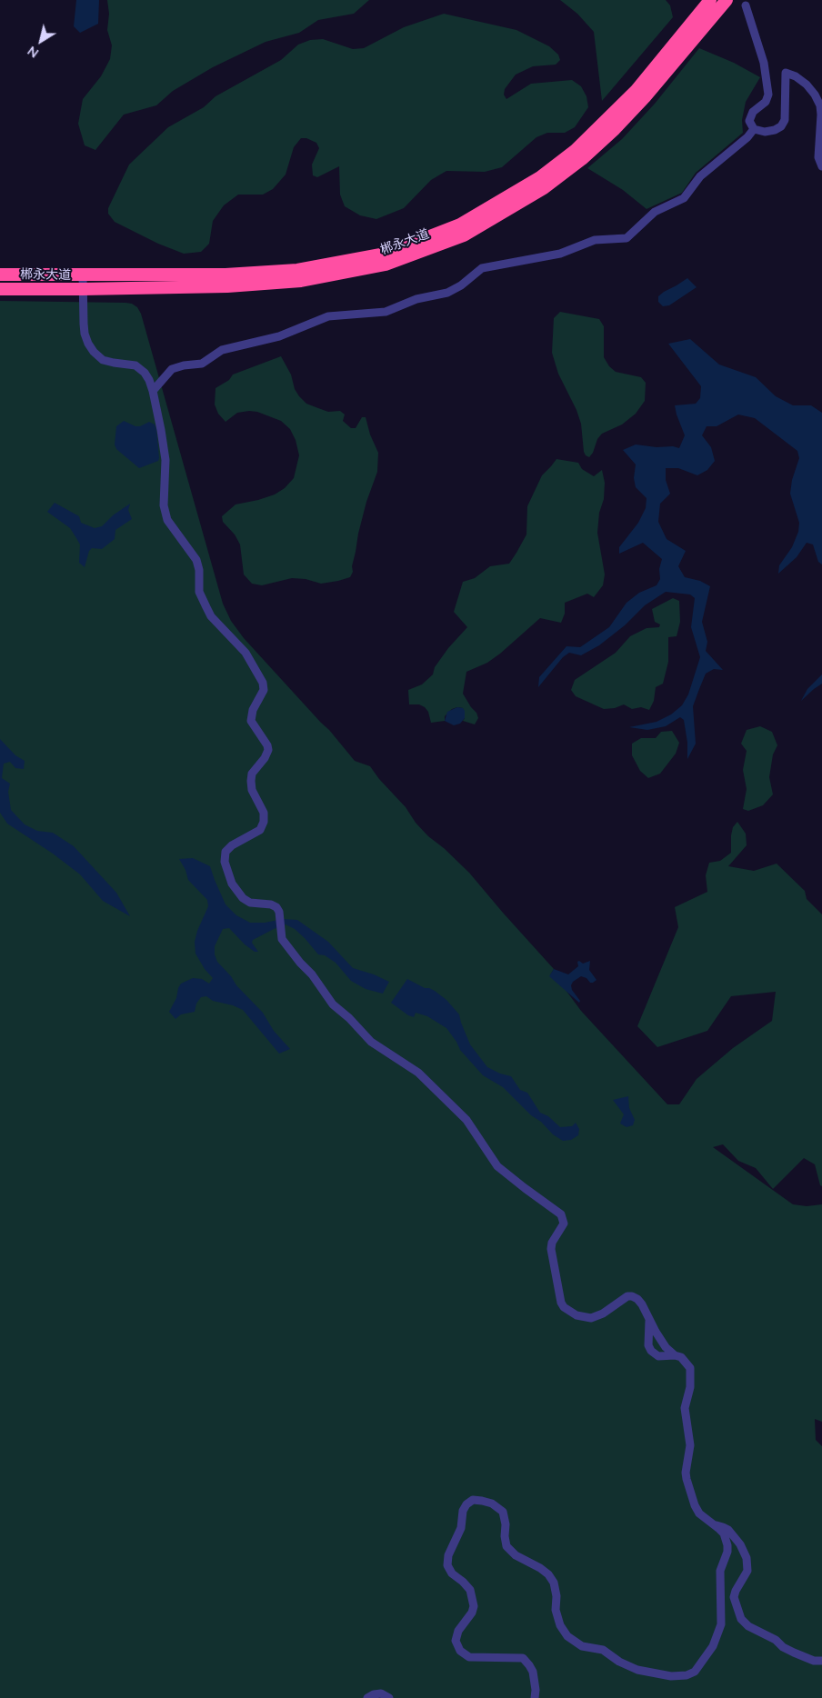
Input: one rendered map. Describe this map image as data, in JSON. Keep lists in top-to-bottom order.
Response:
{
  "streets": {
    "highway": ["郴永大道"]
  },
  "north": "bottom left"
}
